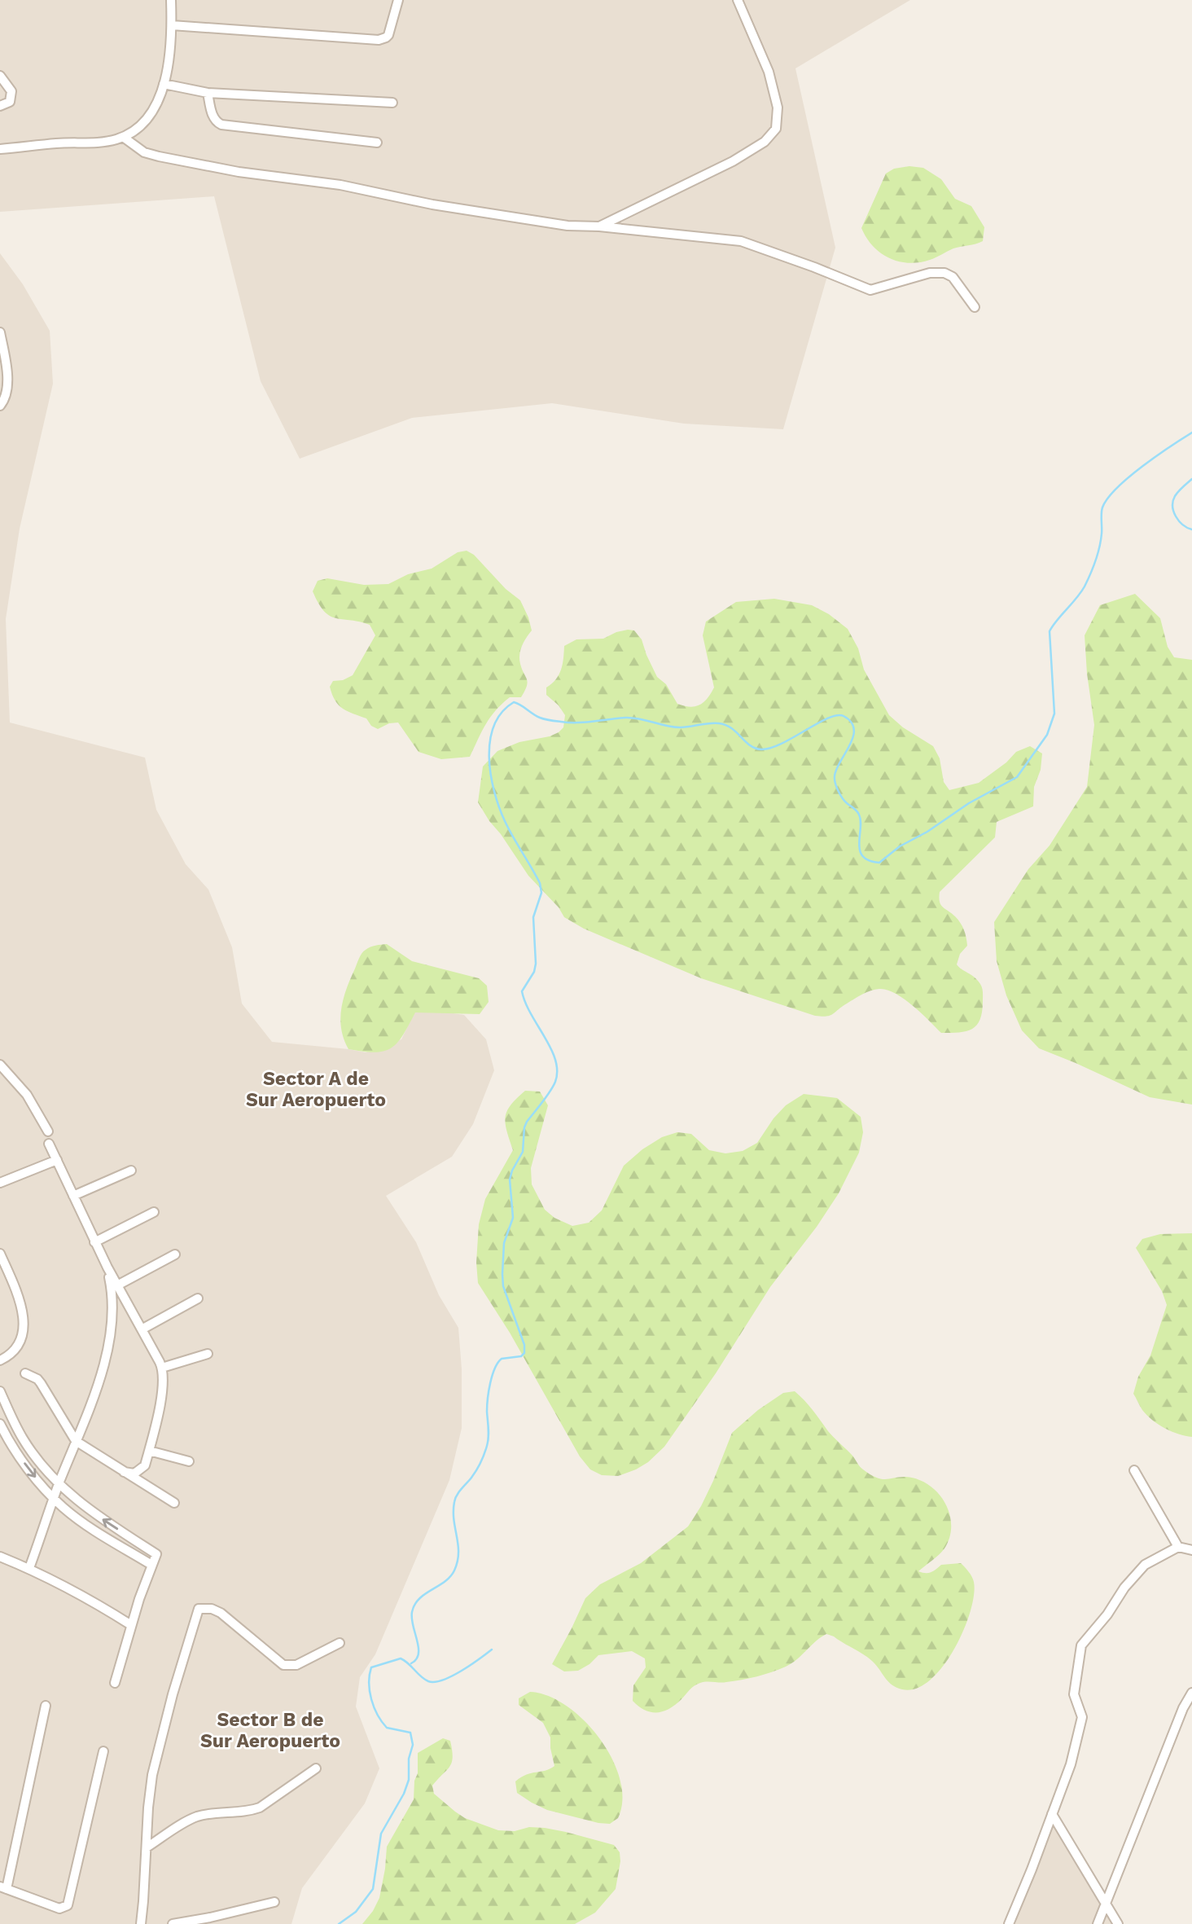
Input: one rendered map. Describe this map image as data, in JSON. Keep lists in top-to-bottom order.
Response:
{
  "districts": ["Sector A de Sur Aeropuerto", "Sector B de Sur Aeropuerto"]
}
